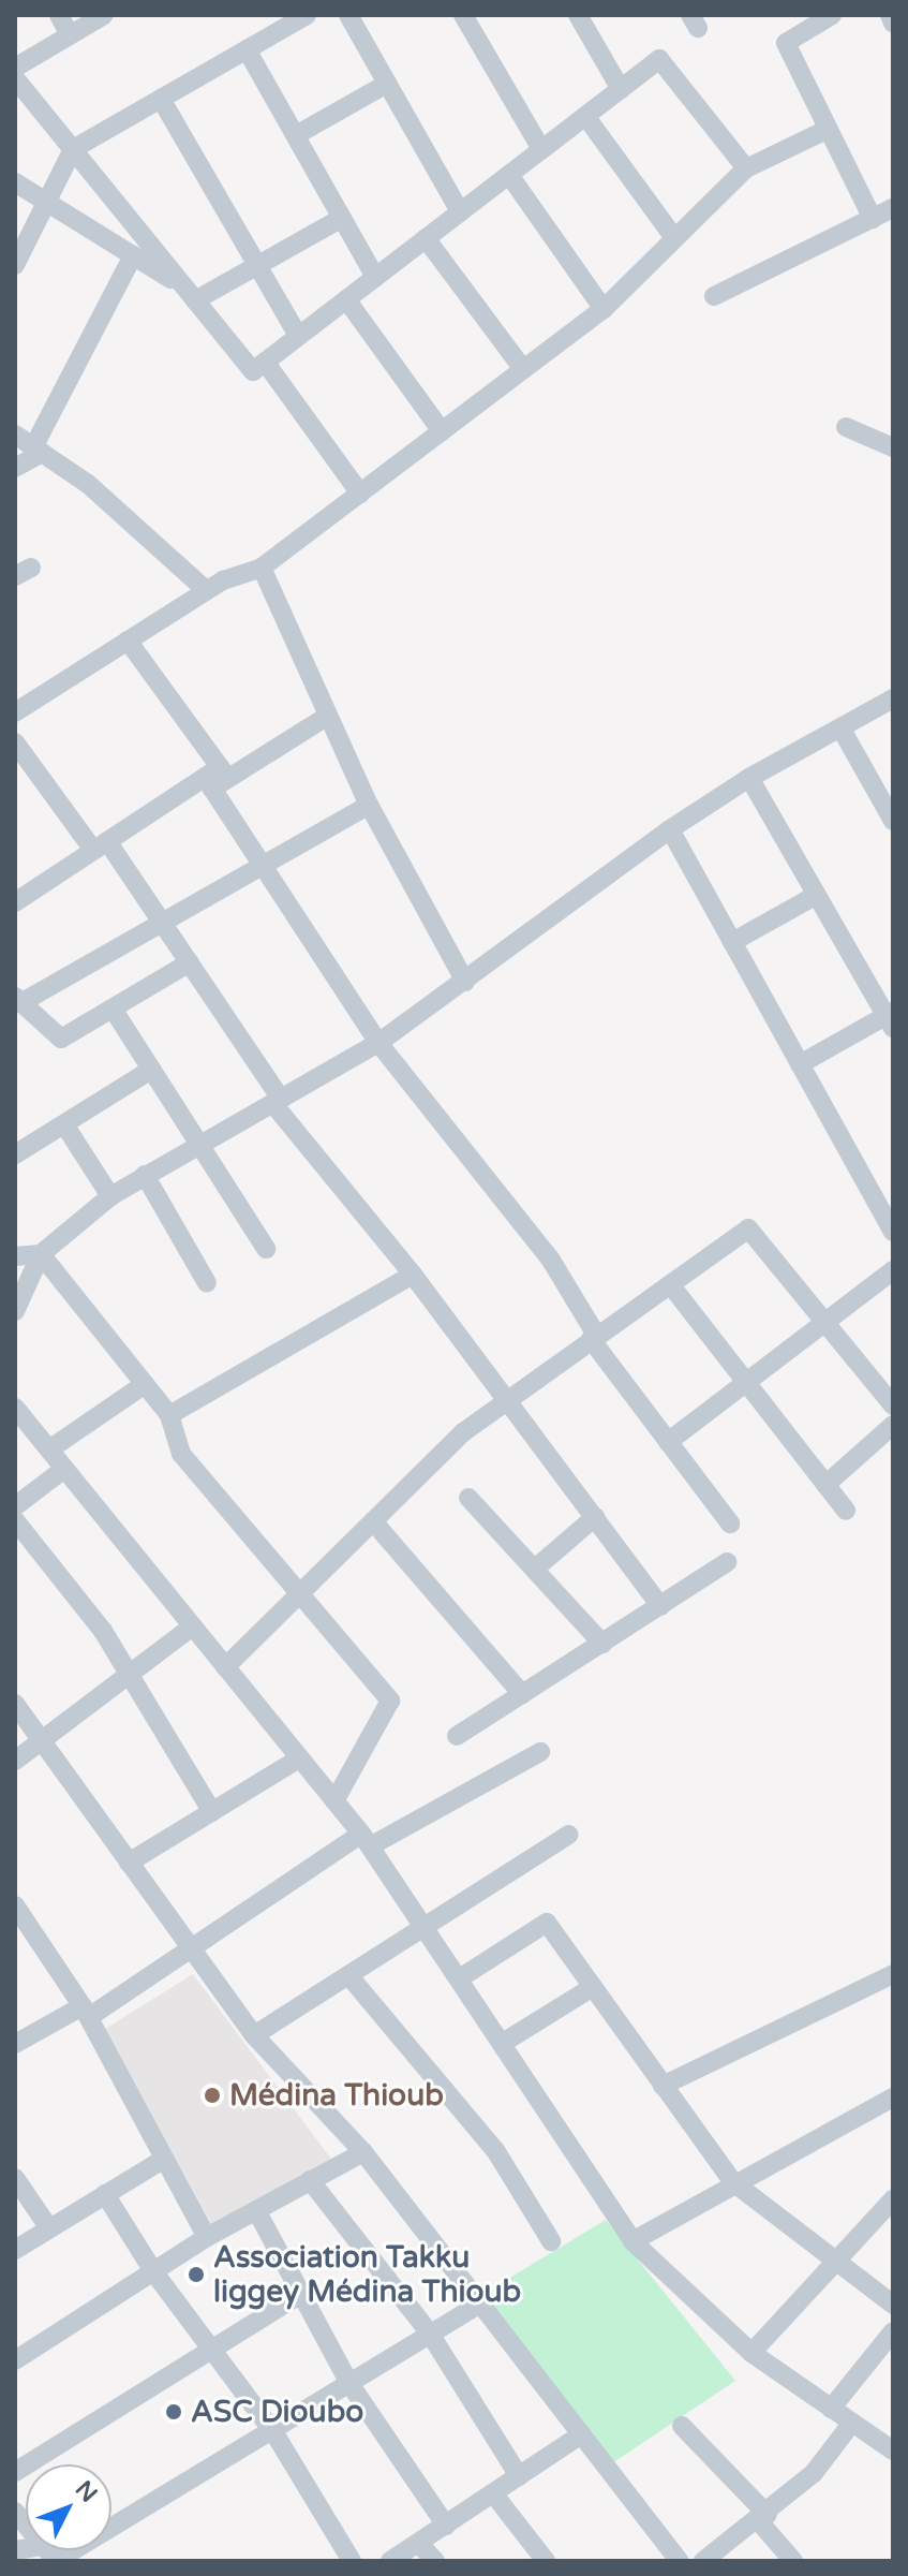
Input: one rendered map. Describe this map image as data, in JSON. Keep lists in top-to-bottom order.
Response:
{
  "places": ["Médina Thioub", "Association Takku liggey Médina Thioub", "ASC Dioubo"],
  "north": "top right"
}
